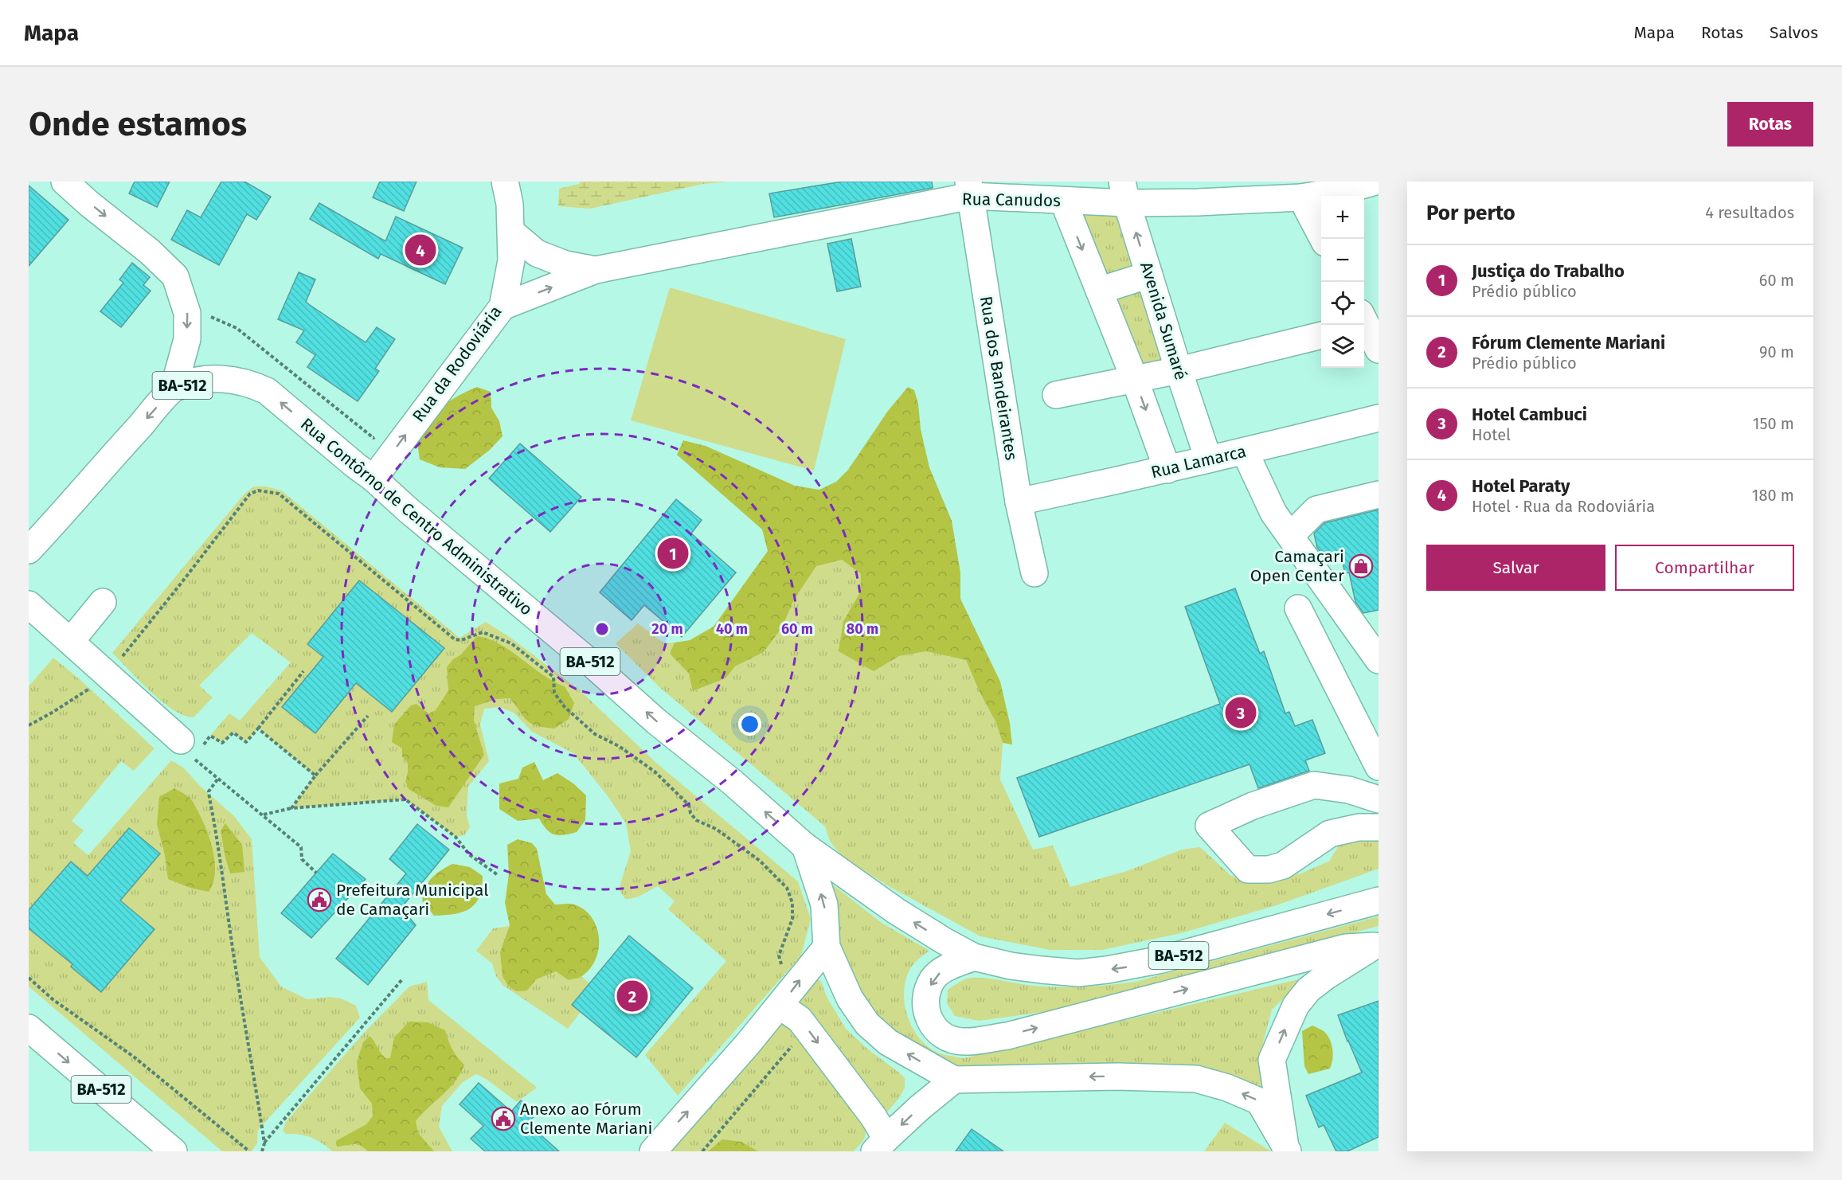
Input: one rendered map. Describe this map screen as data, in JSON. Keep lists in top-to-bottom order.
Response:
{
  "streets": {
    "street": [
      "Rua Canudos",
      "Avenida Sumaré",
      "Rua da Rodoviária",
      "Rua dos Bandeirantes",
      "BA-512",
      "Rua Lamarca",
      "Rua Contôrno de Centro Administrativo"
    ]
  },
  "crossings": [
    ["Rua Canudos", "Avenida Sumaré"],
    ["Rua Canudos", "Rua da Rodoviária"],
    ["Rua Canudos", "Rua dos Bandeirantes"],
    ["Avenida Sumaré", "Rua Lamarca"],
    ["Rua da Rodoviária", "Rua Contôrno de Centro Administrativo"],
    ["Rua dos Bandeirantes", "Rua Lamarca"],
    ["BA-512", "Rua Contôrno de Centro Administrativo"]
  ],
  "one_way": ["Rua da Rodoviária"],
  "places": {
    "shop": ["Camaçari Open Center"],
    "public building": ["Prefeitura Municipal de Camaçari", "Anexo ao Fórum Clemente Mariani"]
  },
  "page": {
    "header": "Mapa",
    "nav": ["Mapa", "Rotas", "Salvos"],
    "buttons": [
      "Rotas",
      ["Salvar", "Compartilhar"]
    ],
    "title": "Onde estamos",
    "heading": ["Por perto", "4 resultados"],
    "map_buttons": ["+", "−"],
    "pins": [
      "4",
      "1",
      "3",
      "2"
    ],
    "list": [
      {
        "mark": "1",
        "name": "Justiça do Trabalho",
        "note": "Prédio público",
        "value": "60 m"
      },
      {
        "mark": "2",
        "name": "Fórum Clemente Mariani",
        "note": "Prédio público",
        "value": "90 m"
      },
      {
        "mark": "3",
        "name": "Hotel Cambuci",
        "note": "Hotel",
        "value": "150 m"
      },
      {
        "mark": "4",
        "name": "Hotel Paraty",
        "note": "Hotel · Rua da Rodoviária",
        "value": "180 m"
      }
    ]
  },
  "rings": [
    "20 m",
    "40 m",
    "60 m",
    "80 m"
  ]
}
